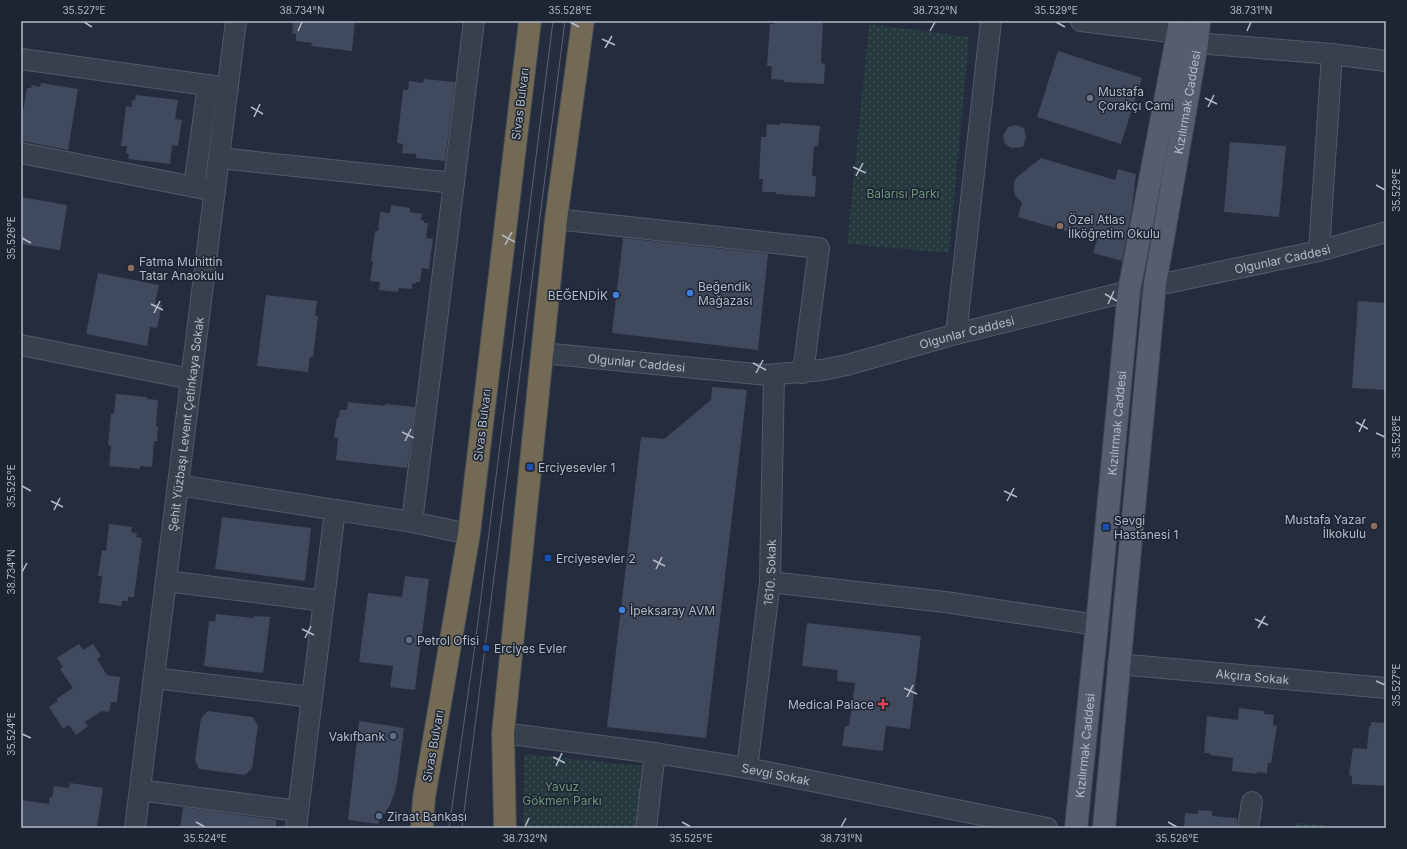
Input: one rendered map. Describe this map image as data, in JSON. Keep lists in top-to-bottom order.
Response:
{
  "streets": {
    "highway": ["Sivas Bulvarı"],
    "main road": ["Kızılırmak Caddesi"],
    "street": [
      "Olgunlar Caddesi",
      "Şehit Yüzbaşı Levent Çetinkaya Sokak",
      "1610. Sokak",
      "Akçıra Sokak",
      "Sevgi Sokak"
    ]
  },
  "crossings": [
    ["Kızılırmak Caddesi", "Olgunlar Caddesi"],
    ["Kızılırmak Caddesi", "Akçıra Sokak"],
    ["Olgunlar Caddesi", "1610. Sokak"],
    ["1610. Sokak", "Sevgi Sokak"]
  ],
  "parks": ["Balarısı Parkı", "Yavuz Gökmen Parkı"],
  "places": {
    "other": [
      "Mustafa Çorakçı Cami",
      "Özel Atlas İlköğretim Okulu",
      "Fatma Muhittin Tatar Anaokulu",
      "Beğendik Mağazası",
      "BEĞENDİK",
      "Mustafa Yazar İlkokulu",
      "İpeksaray AVM",
      "Petrol Ofisi",
      "Vakıfbank",
      "Ziraat Bankası"
    ],
    "transit": [
      "Erciyesevler 1",
      "Sevgi Hastanesi 1",
      "Erciyesevler 2",
      "Erciyes Evler"
    ],
    "health": ["Medical Palace"]
  },
  "coordinates": [
    "35.527°E",
    "38.734°N",
    "35.528°E",
    "38.732°N",
    "35.529°E",
    "38.731°N",
    "35.526°E",
    "35.525°E",
    "35.524°E"
  ]
}
